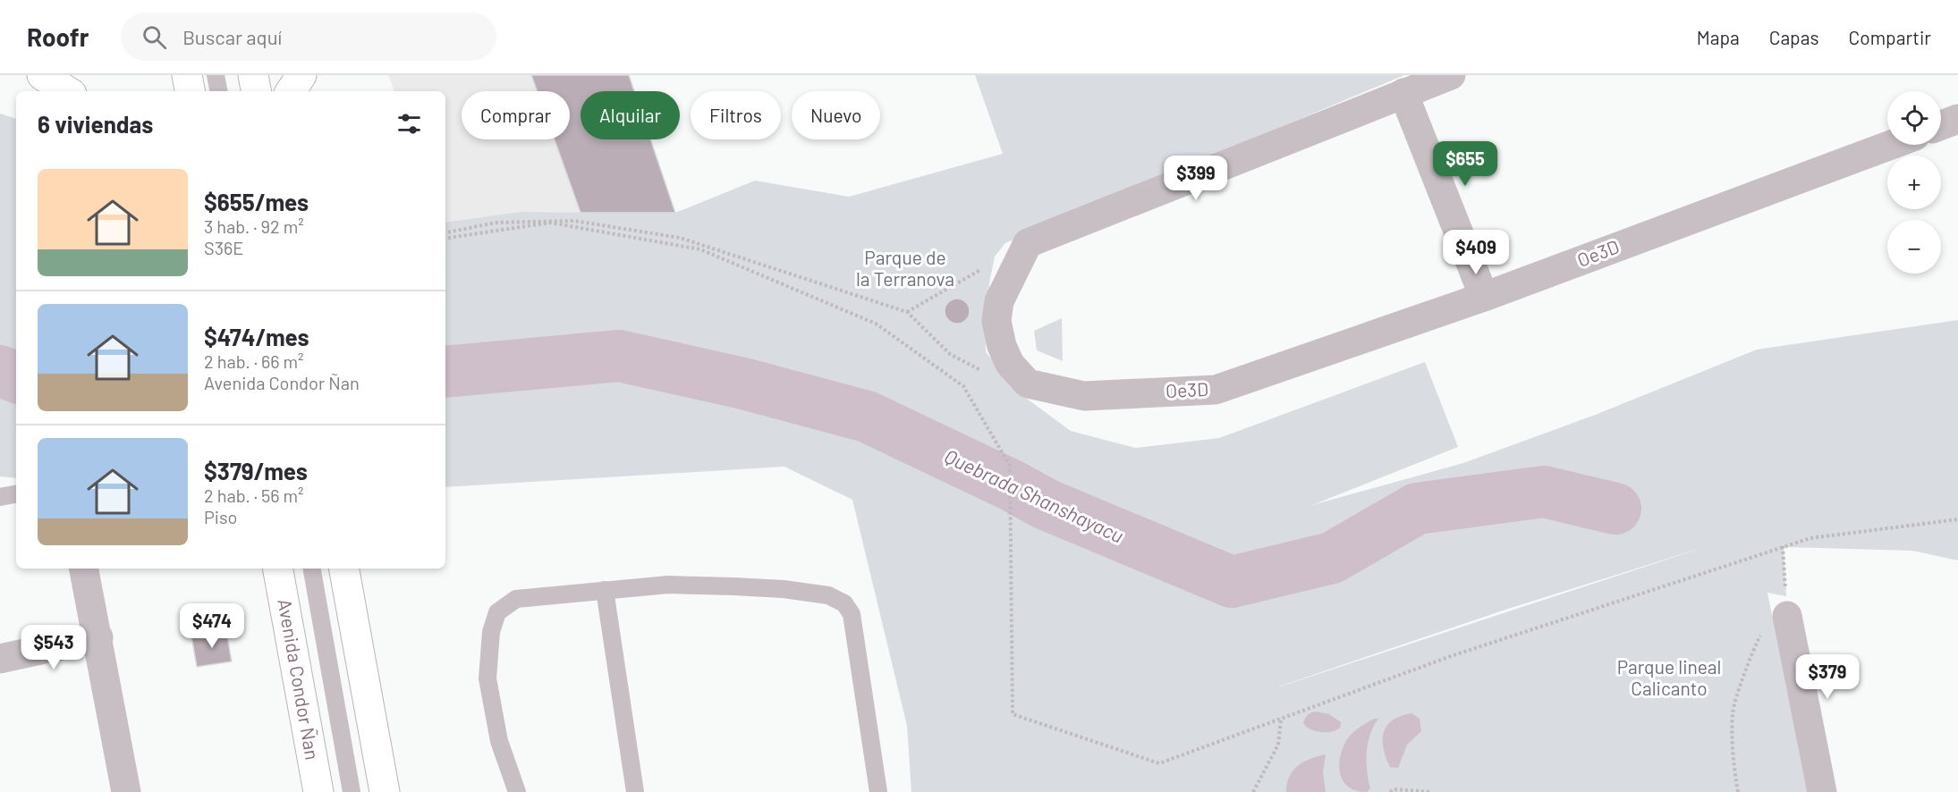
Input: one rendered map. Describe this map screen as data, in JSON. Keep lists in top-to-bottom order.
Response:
{
  "streets": {
    "main road": ["Avenida Condor Ñan"],
    "street": ["Oe3D"]
  },
  "water": ["Quebrada Shanshayacu"],
  "parks": ["Parque de la Terranova", "Parque lineal Calicanto"],
  "page": {
    "header": "Roofr",
    "search": "Buscar aquí",
    "nav": ["Mapa", "Capas", "Compartir"],
    "map_buttons": ["+", "−"],
    "chip": [
      "Comprar",
      "Alquilar",
      "Filtros",
      "Nuevo"
    ],
    "heading": "6 viviendas",
    "price": [
      "$655",
      "$399",
      "$409",
      "$474",
      "$543",
      "$379"
    ],
    "list": [
      {
        "name": "$655/mes",
        "note": "3 hab. · 92 m² · S36E"
      },
      {
        "name": "$474/mes",
        "note": "2 hab. · 66 m² · Avenida Condor Ñan"
      },
      {
        "name": "$379/mes",
        "note": "2 hab. · 56 m² · Piso"
      }
    ]
  }
}
